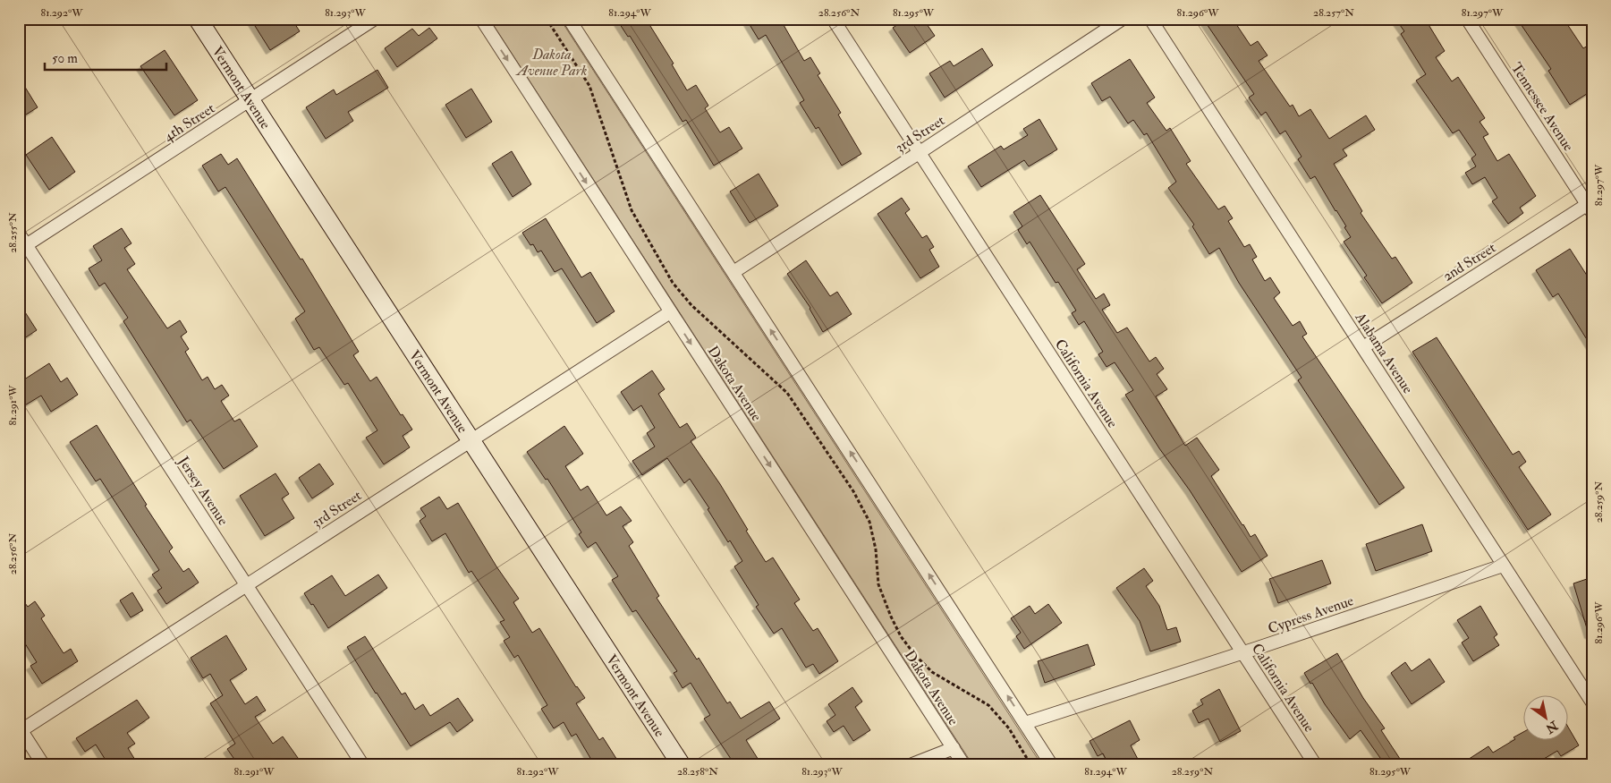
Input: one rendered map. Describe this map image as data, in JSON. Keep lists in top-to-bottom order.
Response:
{
  "streets": {
    "street": [
      "Vermont Avenue",
      "Tennessee Avenue",
      "4th Street",
      "3rd Street",
      "2nd Street",
      "Alabama Avenue",
      "Dakota Avenue",
      "California Avenue",
      "Jersey Avenue",
      "Cypress Avenue"
    ]
  },
  "crossings": [
    ["Vermont Avenue", "4th Street"],
    ["Vermont Avenue", "3rd Street"],
    ["Tennessee Avenue", "2nd Street"],
    ["4th Street", "Jersey Avenue"],
    ["3rd Street", "Dakota Avenue"],
    ["3rd Street", "California Avenue"],
    ["3rd Street", "Jersey Avenue"],
    ["2nd Street", "Alabama Avenue"],
    ["Alabama Avenue", "Cypress Avenue"],
    ["California Avenue", "Cypress Avenue"]
  ],
  "parks": ["Dakota Avenue Park"],
  "scale_bar": "50 m",
  "north": "bottom right",
  "coordinates": [
    "81.292°W",
    "81.293°W",
    "81.294°W",
    "28.256°N",
    "81.295°W",
    "81.296°W",
    "28.257°N",
    "81.297°W",
    "28.255°N",
    "81.291°W",
    "28.259°N",
    "28.258°N"
  ]
}
